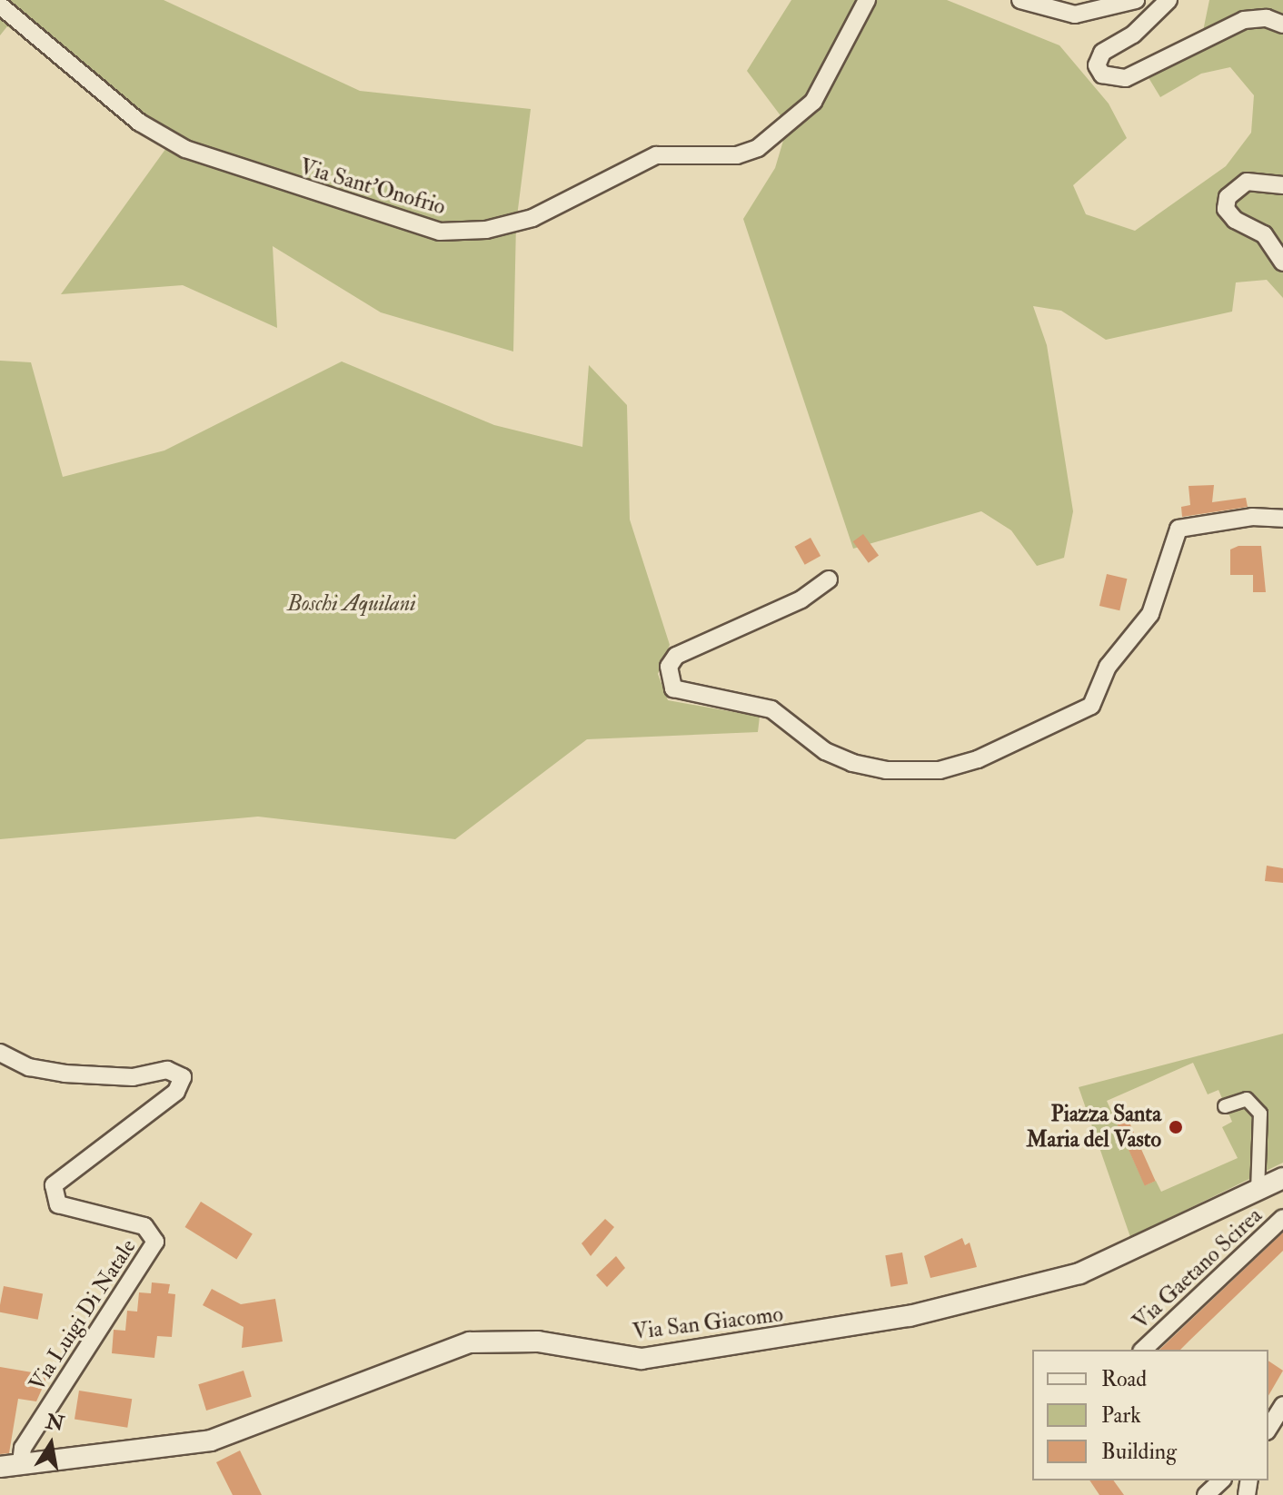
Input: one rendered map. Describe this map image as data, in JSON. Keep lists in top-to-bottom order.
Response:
{
  "streets": {
    "street": [
      "Via Sant'Onofrio",
      "Via Gaetano Scirea",
      "Via Luigi Di Natale",
      "Via San Giacomo"
    ]
  },
  "crossings": [
    ["Via Luigi Di Natale", "Via San Giacomo"]
  ],
  "parks": ["Boschi Aquilani"],
  "places": ["Piazza Santa Maria del Vasto"],
  "legend": ["Road", "Park", "Building"],
  "north": "top"
}
